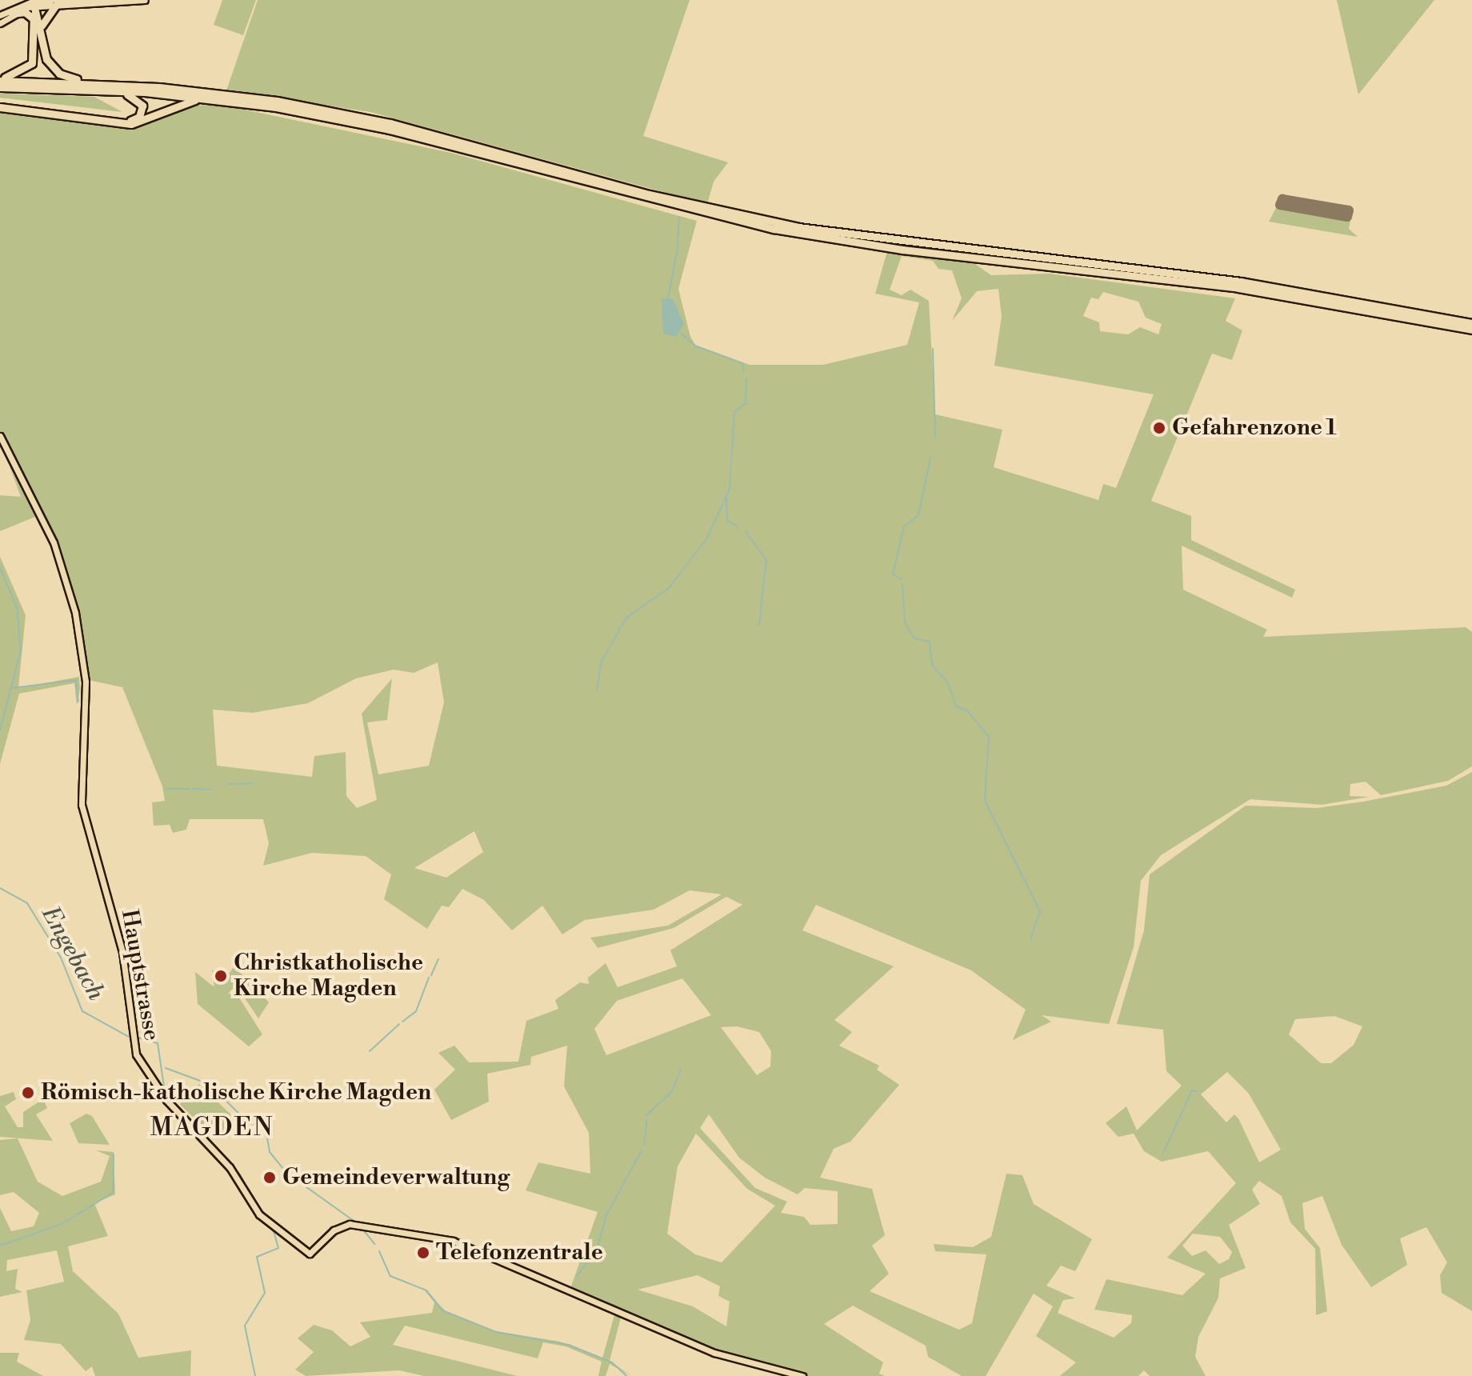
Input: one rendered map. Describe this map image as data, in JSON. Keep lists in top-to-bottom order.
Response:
{
  "streets": {
    "main road": ["Hauptstrasse"]
  },
  "districts": ["MAGDEN"],
  "water": ["Engebach"],
  "places": [
    "Gefahrenzone 1",
    "Christkatholische Kirche Magden",
    "Römisch-katholische Kirche Magden",
    "Gemeindeverwaltung",
    "Telefonzentrale"
  ]
}
